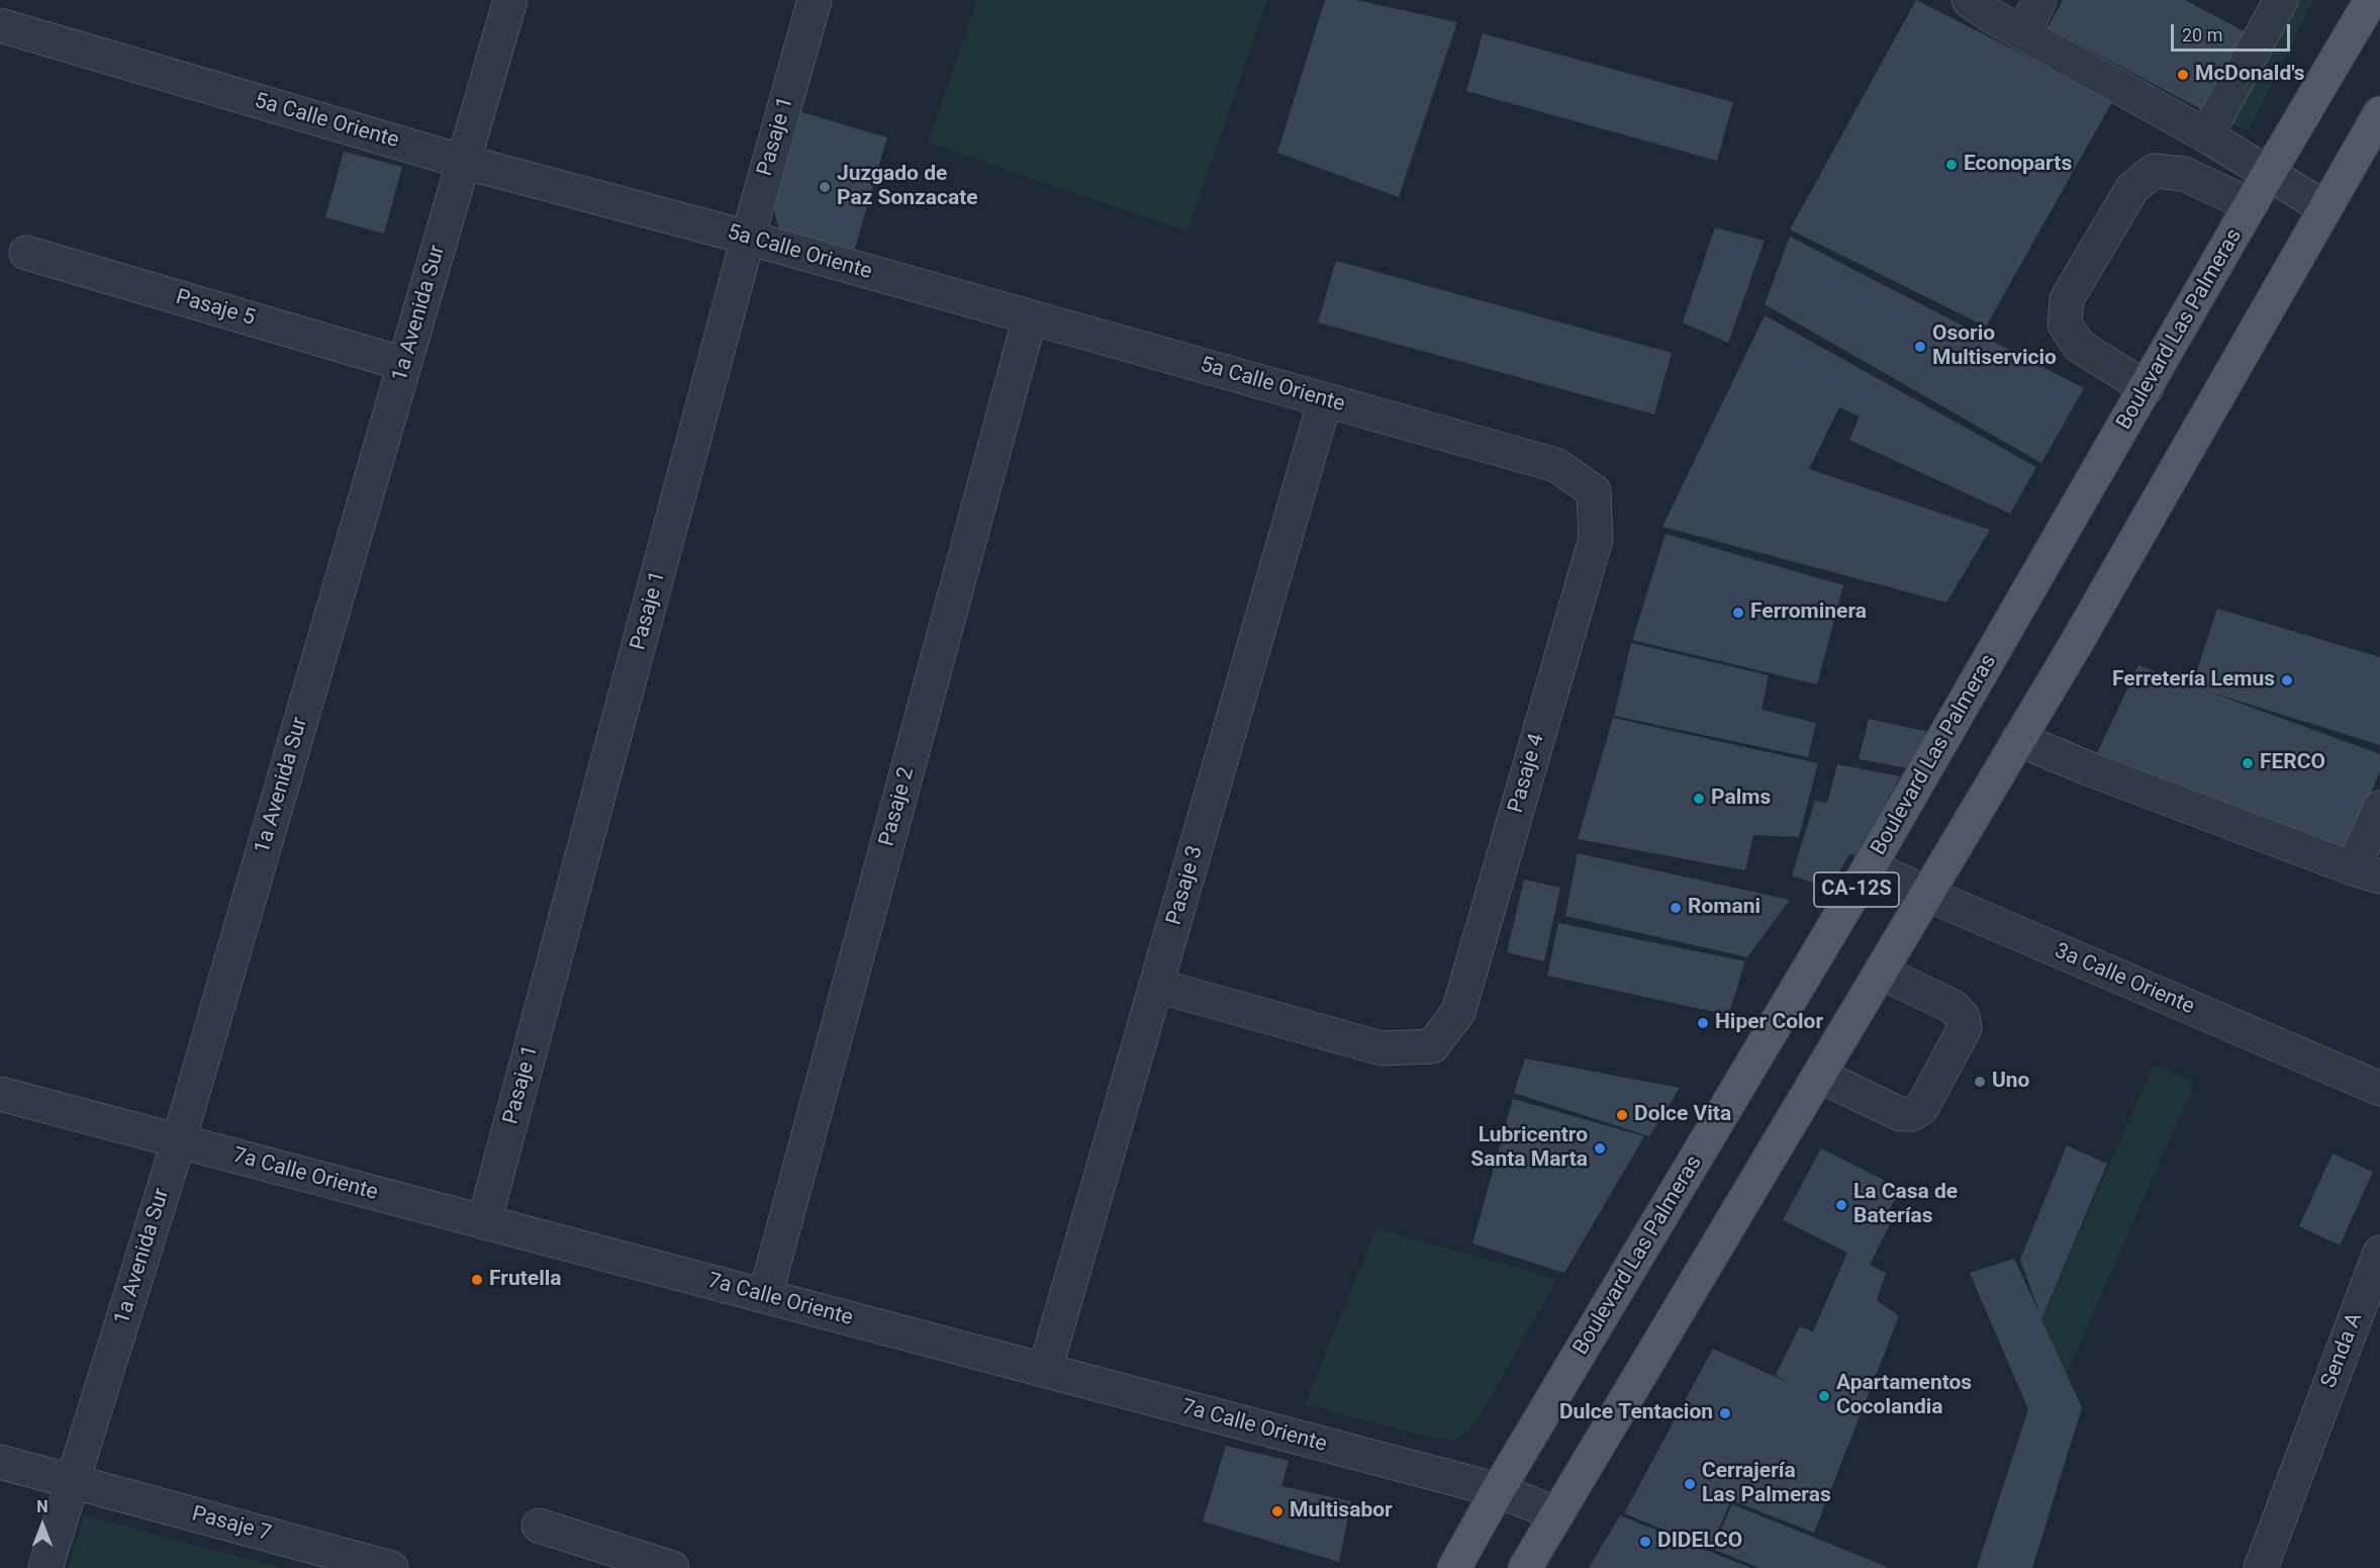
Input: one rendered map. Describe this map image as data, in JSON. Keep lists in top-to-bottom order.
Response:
{
  "streets": {
    "main road": ["Boulevard Las Palmeras", "CA-12S"],
    "street": [
      "5a Calle Oriente",
      "Pasaje 1",
      "Pasaje 5",
      "1a Avenida Sur",
      "Pasaje 4",
      "Pasaje 2",
      "Pasaje 3",
      "3a Calle Oriente",
      "7a Calle Oriente",
      "Senda A",
      "Pasaje 7"
    ]
  },
  "crossings": [
    ["5a Calle Oriente", "Pasaje 1"],
    ["5a Calle Oriente", "1a Avenida Sur"],
    ["5a Calle Oriente", "Pasaje 4"],
    ["5a Calle Oriente", "Pasaje 2"],
    ["5a Calle Oriente", "Pasaje 3"],
    ["Pasaje 1", "7a Calle Oriente"],
    ["Pasaje 5", "1a Avenida Sur"],
    ["1a Avenida Sur", "7a Calle Oriente"],
    ["1a Avenida Sur", "Pasaje 7"],
    ["Boulevard Las Palmeras", "3a Calle Oriente"],
    ["Boulevard Las Palmeras", "7a Calle Oriente"],
    ["Pasaje 4", "Pasaje 3"],
    ["Pasaje 2", "7a Calle Oriente"],
    ["Pasaje 3", "7a Calle Oriente"]
  ],
  "places": [
    "McDonald's",
    "Econoparts",
    "Juzgado de Paz Sonzacate",
    "Osorio Multiservicio",
    "Ferrominera",
    "Ferretería Lemus",
    "FERCO",
    "Palms",
    "Romani",
    "Hiper Color",
    "Uno",
    "Dolce Vita",
    "Lubricentro Santa Marta",
    "La Casa de Baterías",
    "Frutella",
    "Apartamentos Cocolandia",
    "Dulce Tentacion",
    "Cerrajería Las Palmeras",
    "Multisabor",
    "DIDELCO"
  ],
  "scale_bar": "20 m",
  "north": "top"
}
